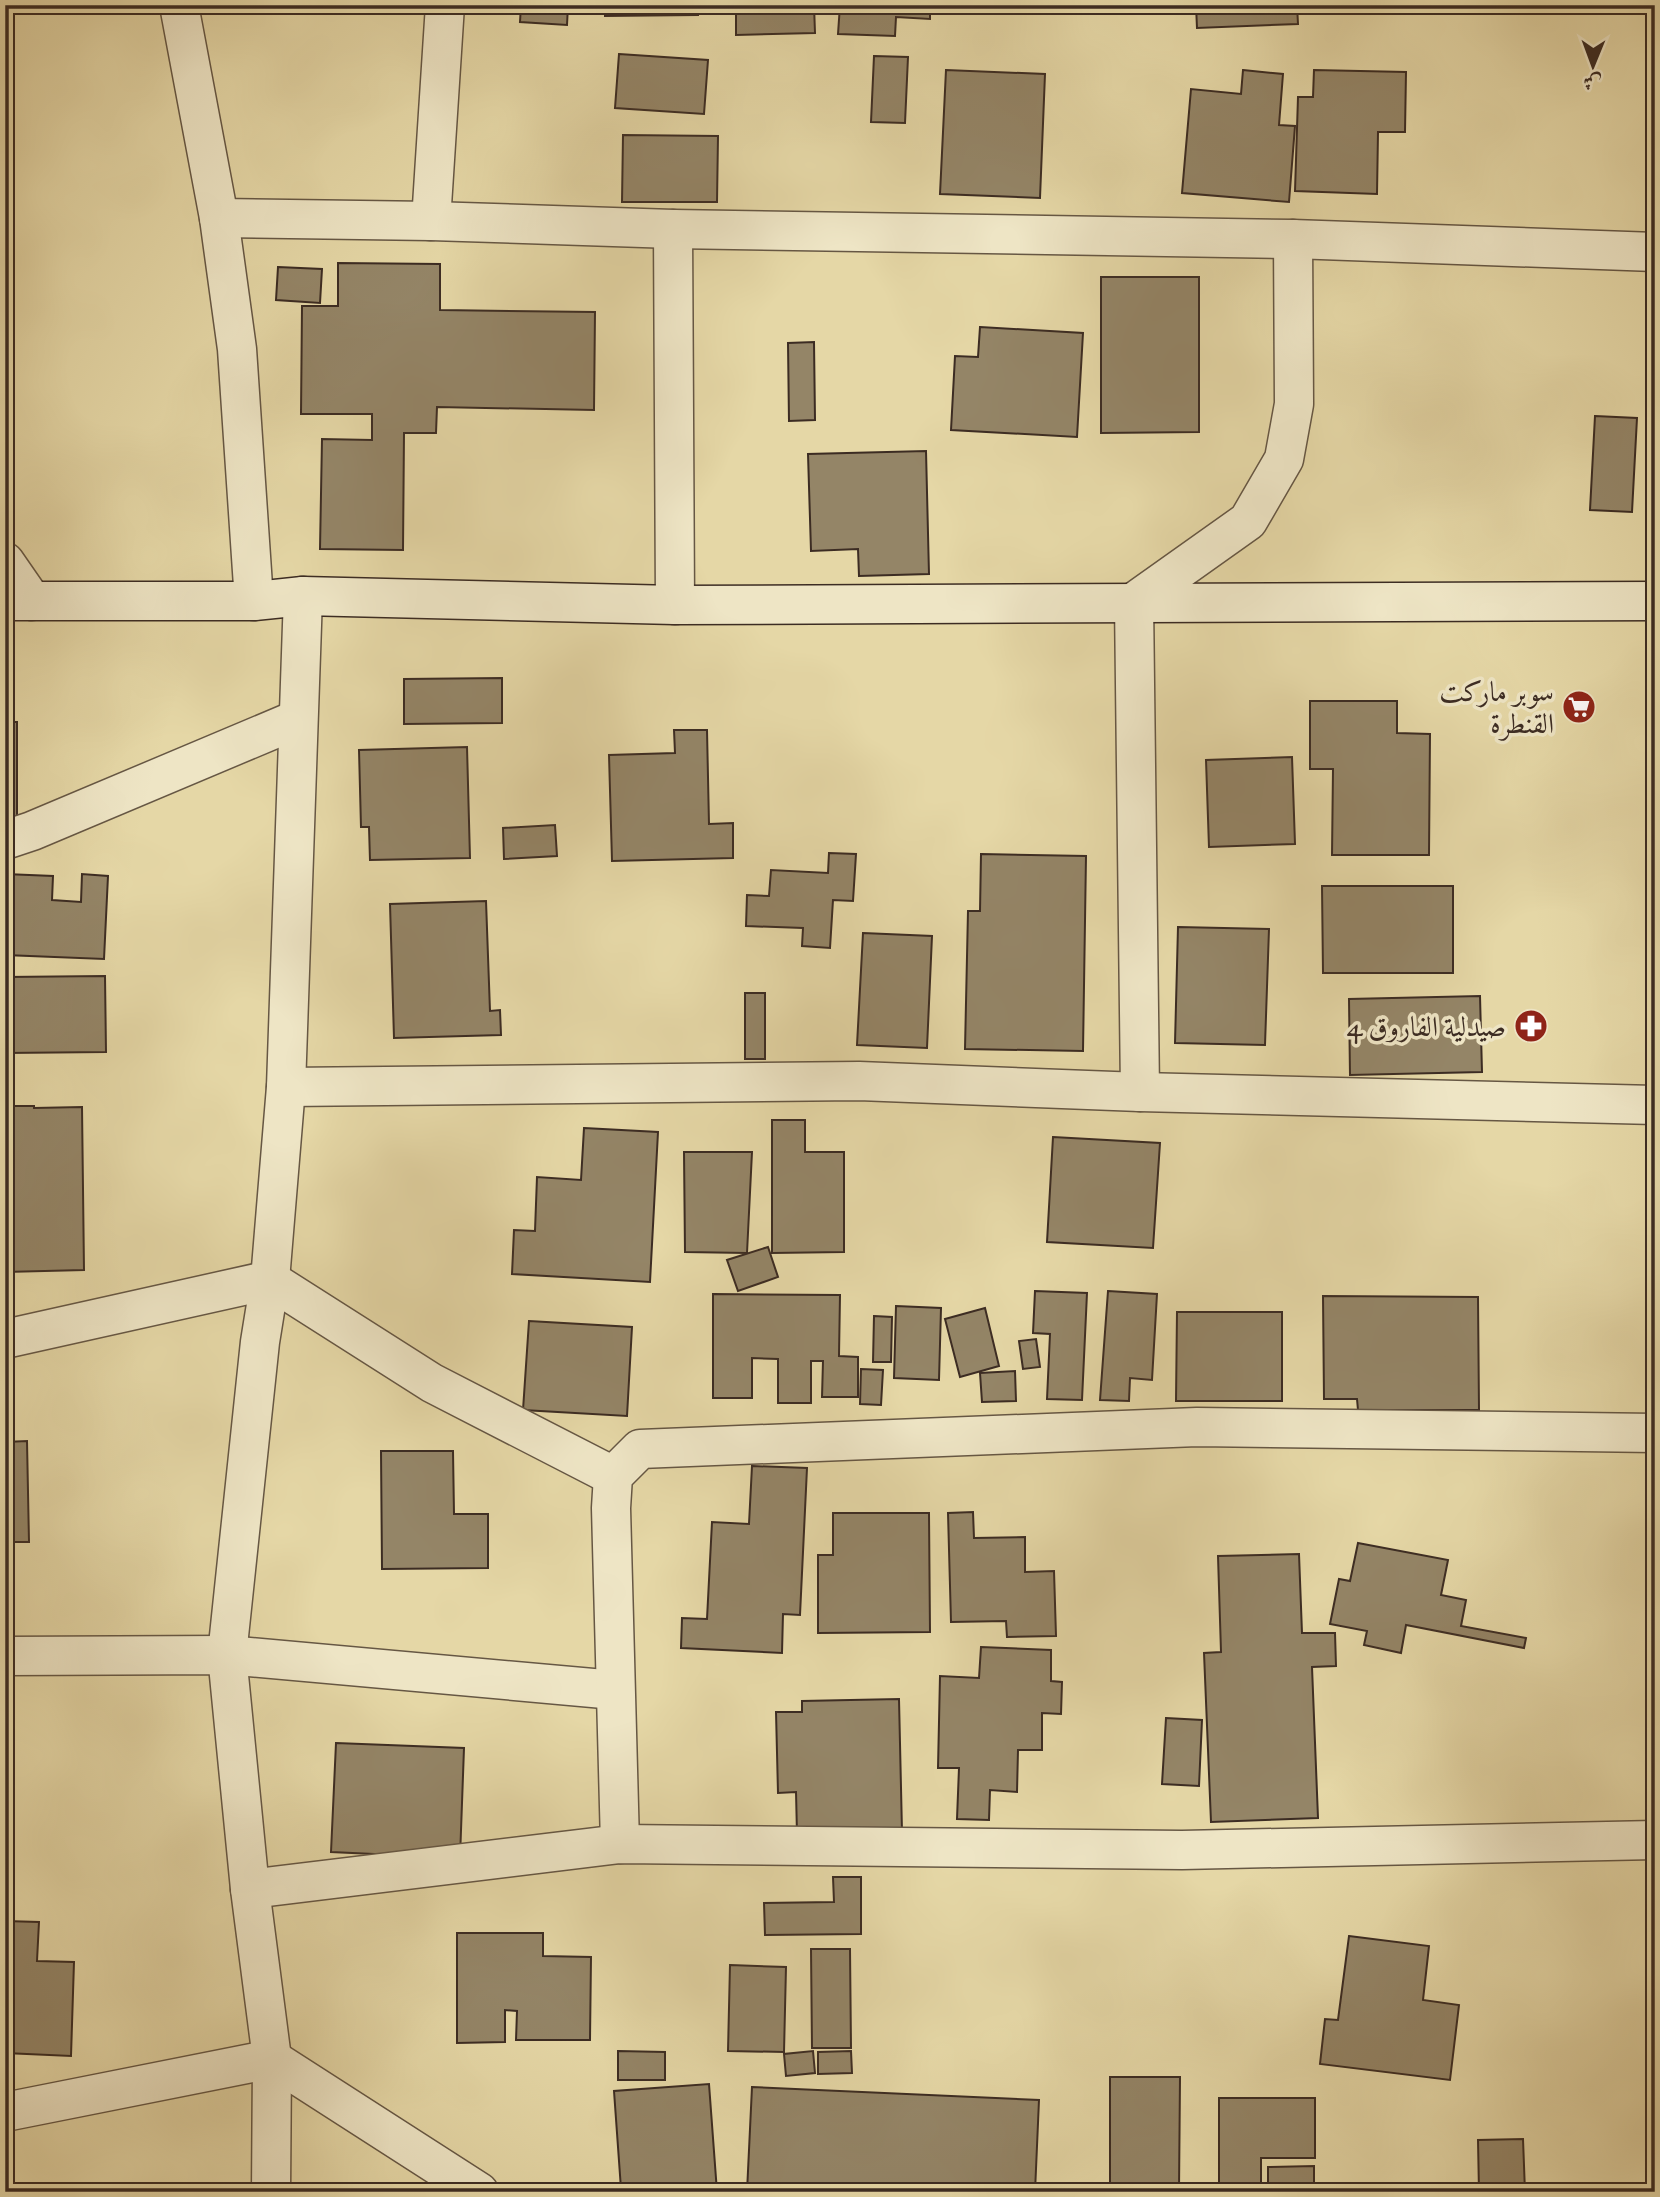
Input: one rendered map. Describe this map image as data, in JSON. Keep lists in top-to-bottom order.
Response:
{
  "places": {
    "supermarket": ["سوبر ماركت القنطرة"],
    "pharmacy": ["صيدلية الفاروق 4"]
  },
  "north": "bottom"
}
